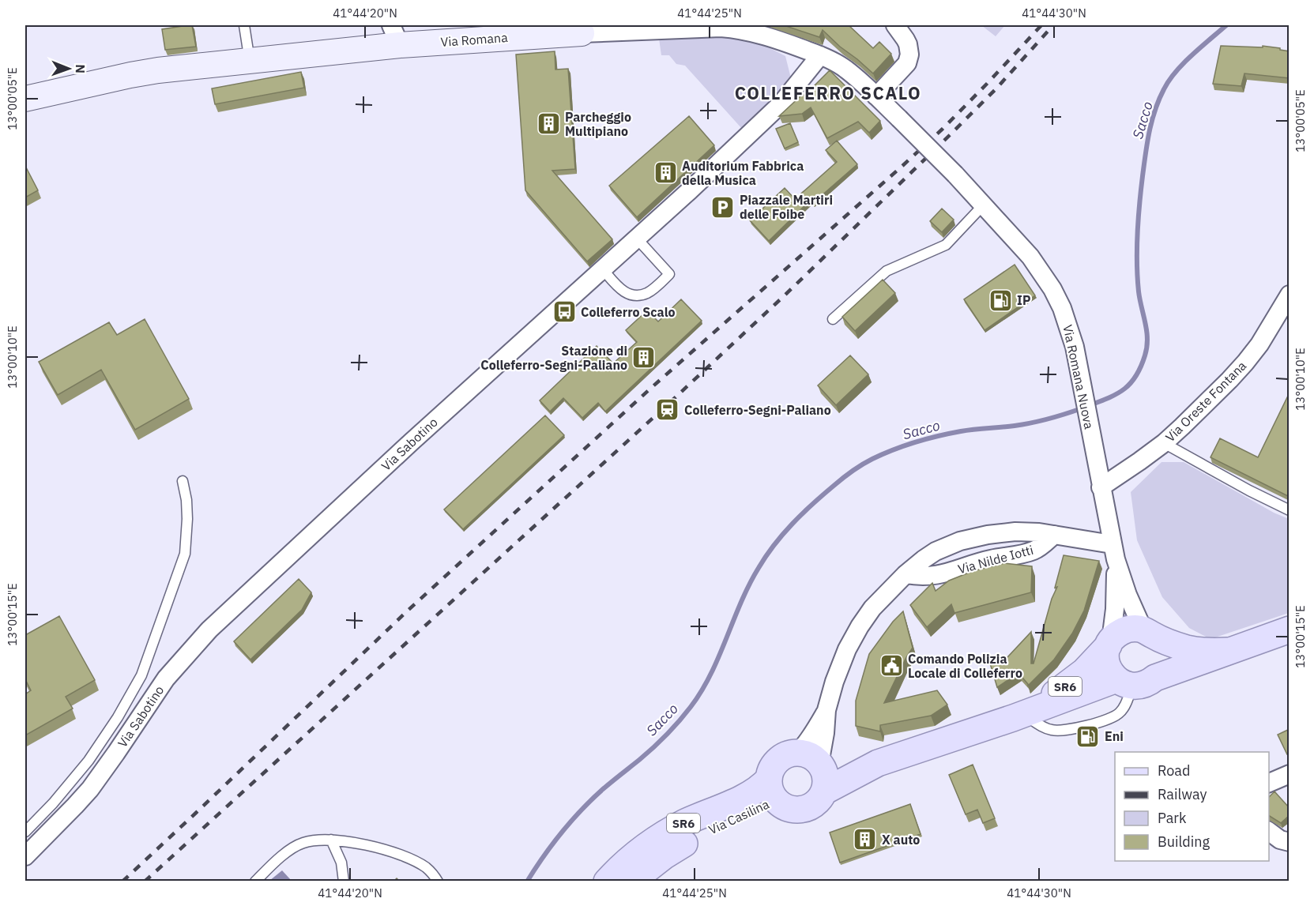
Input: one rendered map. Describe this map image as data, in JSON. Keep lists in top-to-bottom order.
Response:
{
  "streets": {
    "main road": ["SR6", "Via Casilina"],
    "street": [
      "Via Romana",
      "Via Romana Nuova",
      "Via Oreste Fontana",
      "Via Sabotino",
      "Via Nilde Iotti"
    ]
  },
  "crossings": [
    ["Via Romana", "Via Romana Nuova"],
    ["Via Romana", "Via Sabotino"],
    ["Via Romana Nuova", "Via Oreste Fontana"],
    ["Via Romana Nuova", "Via Nilde Iotti"],
    ["Via Romana Nuova", "SR6"],
    ["Via Nilde Iotti", "SR6"],
    ["Via Nilde Iotti", "Via Casilina"],
    ["SR6", "Via Casilina"]
  ],
  "districts": ["COLLEFERRO SCALO"],
  "water": ["Sacco"],
  "places": {
    "building": [
      "Parcheggio Multipiano",
      "Auditorium Fabbrica della Musica",
      "Stazione di Colleferro-Segni-Paliano",
      "X auto"
    ],
    "parking": ["Piazzale Martiri delle Foibe"],
    "fuel station": ["IP", "Eni"],
    "bus stop": ["Colleferro Scalo"],
    "station": ["Colleferro-Segni-Paliano"],
    "public building": ["Comando Polizia Locale di Colleferro"]
  },
  "legend": [
    "Road",
    "Railway",
    "Park",
    "Building"
  ],
  "north": "right",
  "coordinates": [
    "41°44'20\"N",
    "41°44'25\"N",
    "41°44'30\"N",
    "13°00'05\"E",
    "13°00'10\"E",
    "13°00'15\"E"
  ]
}
